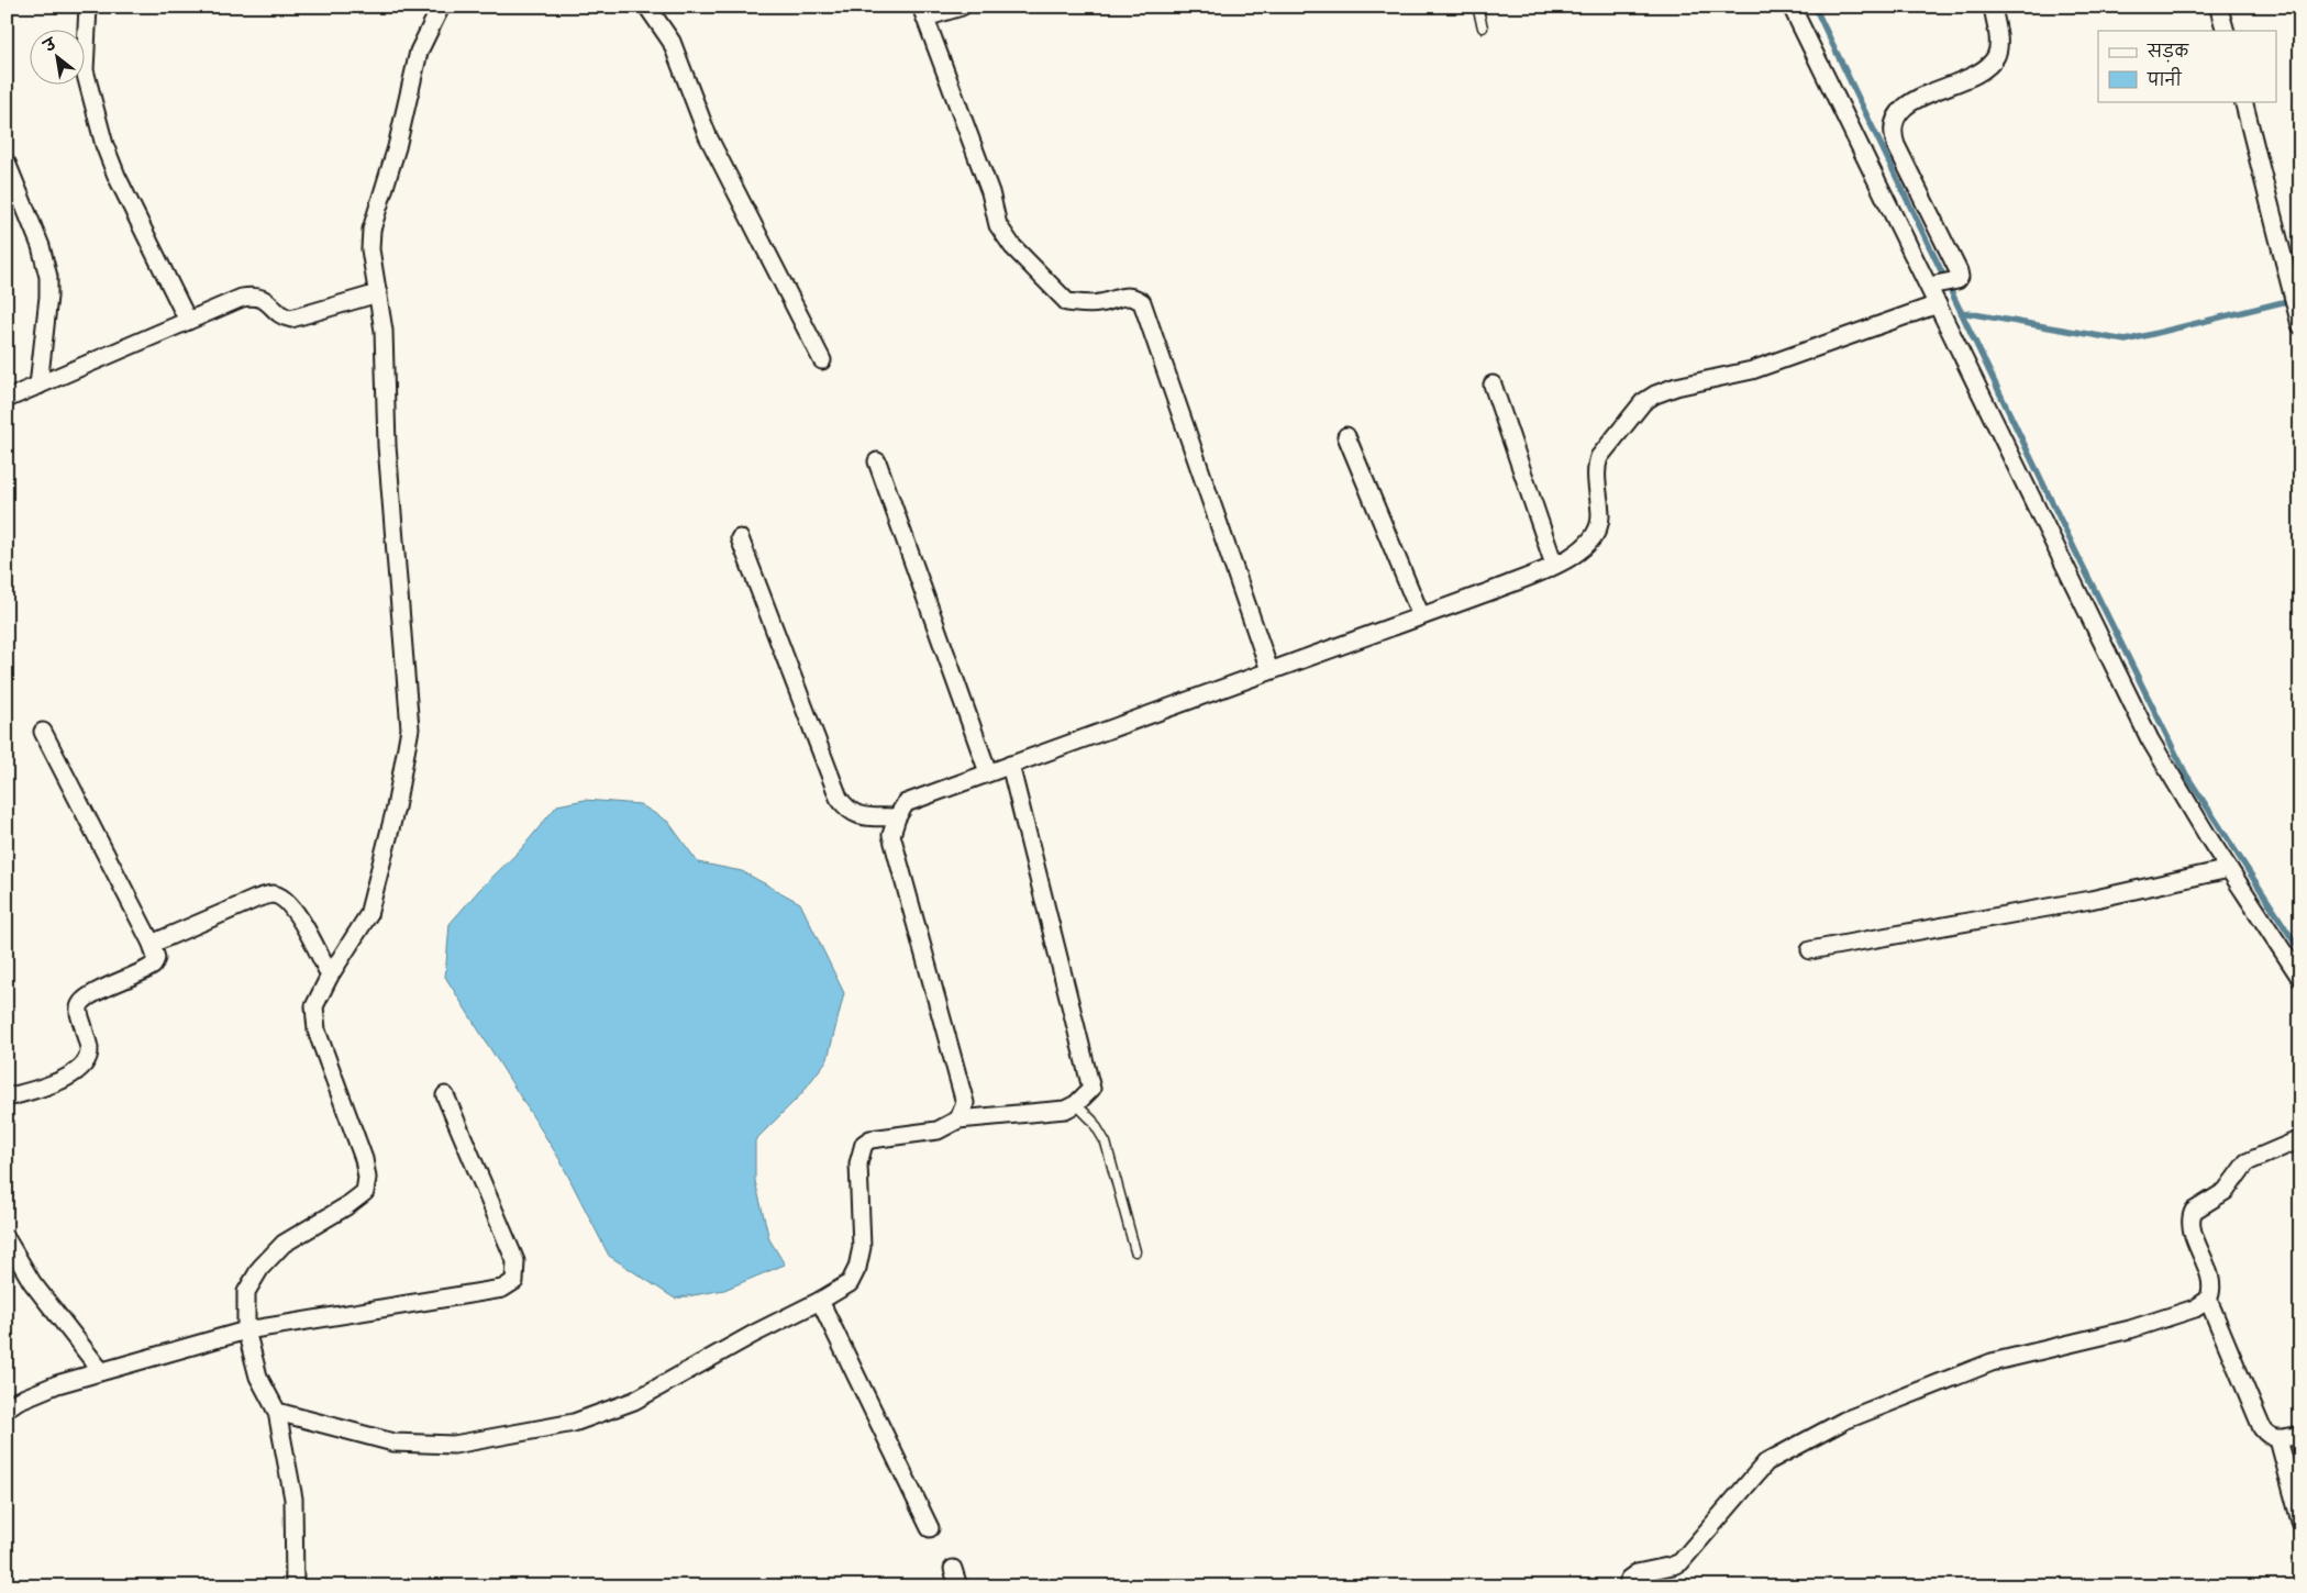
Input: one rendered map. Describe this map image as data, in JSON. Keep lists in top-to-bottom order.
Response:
{
  "legend": ["सड़क", "पानी"],
  "north": "top left"
}
